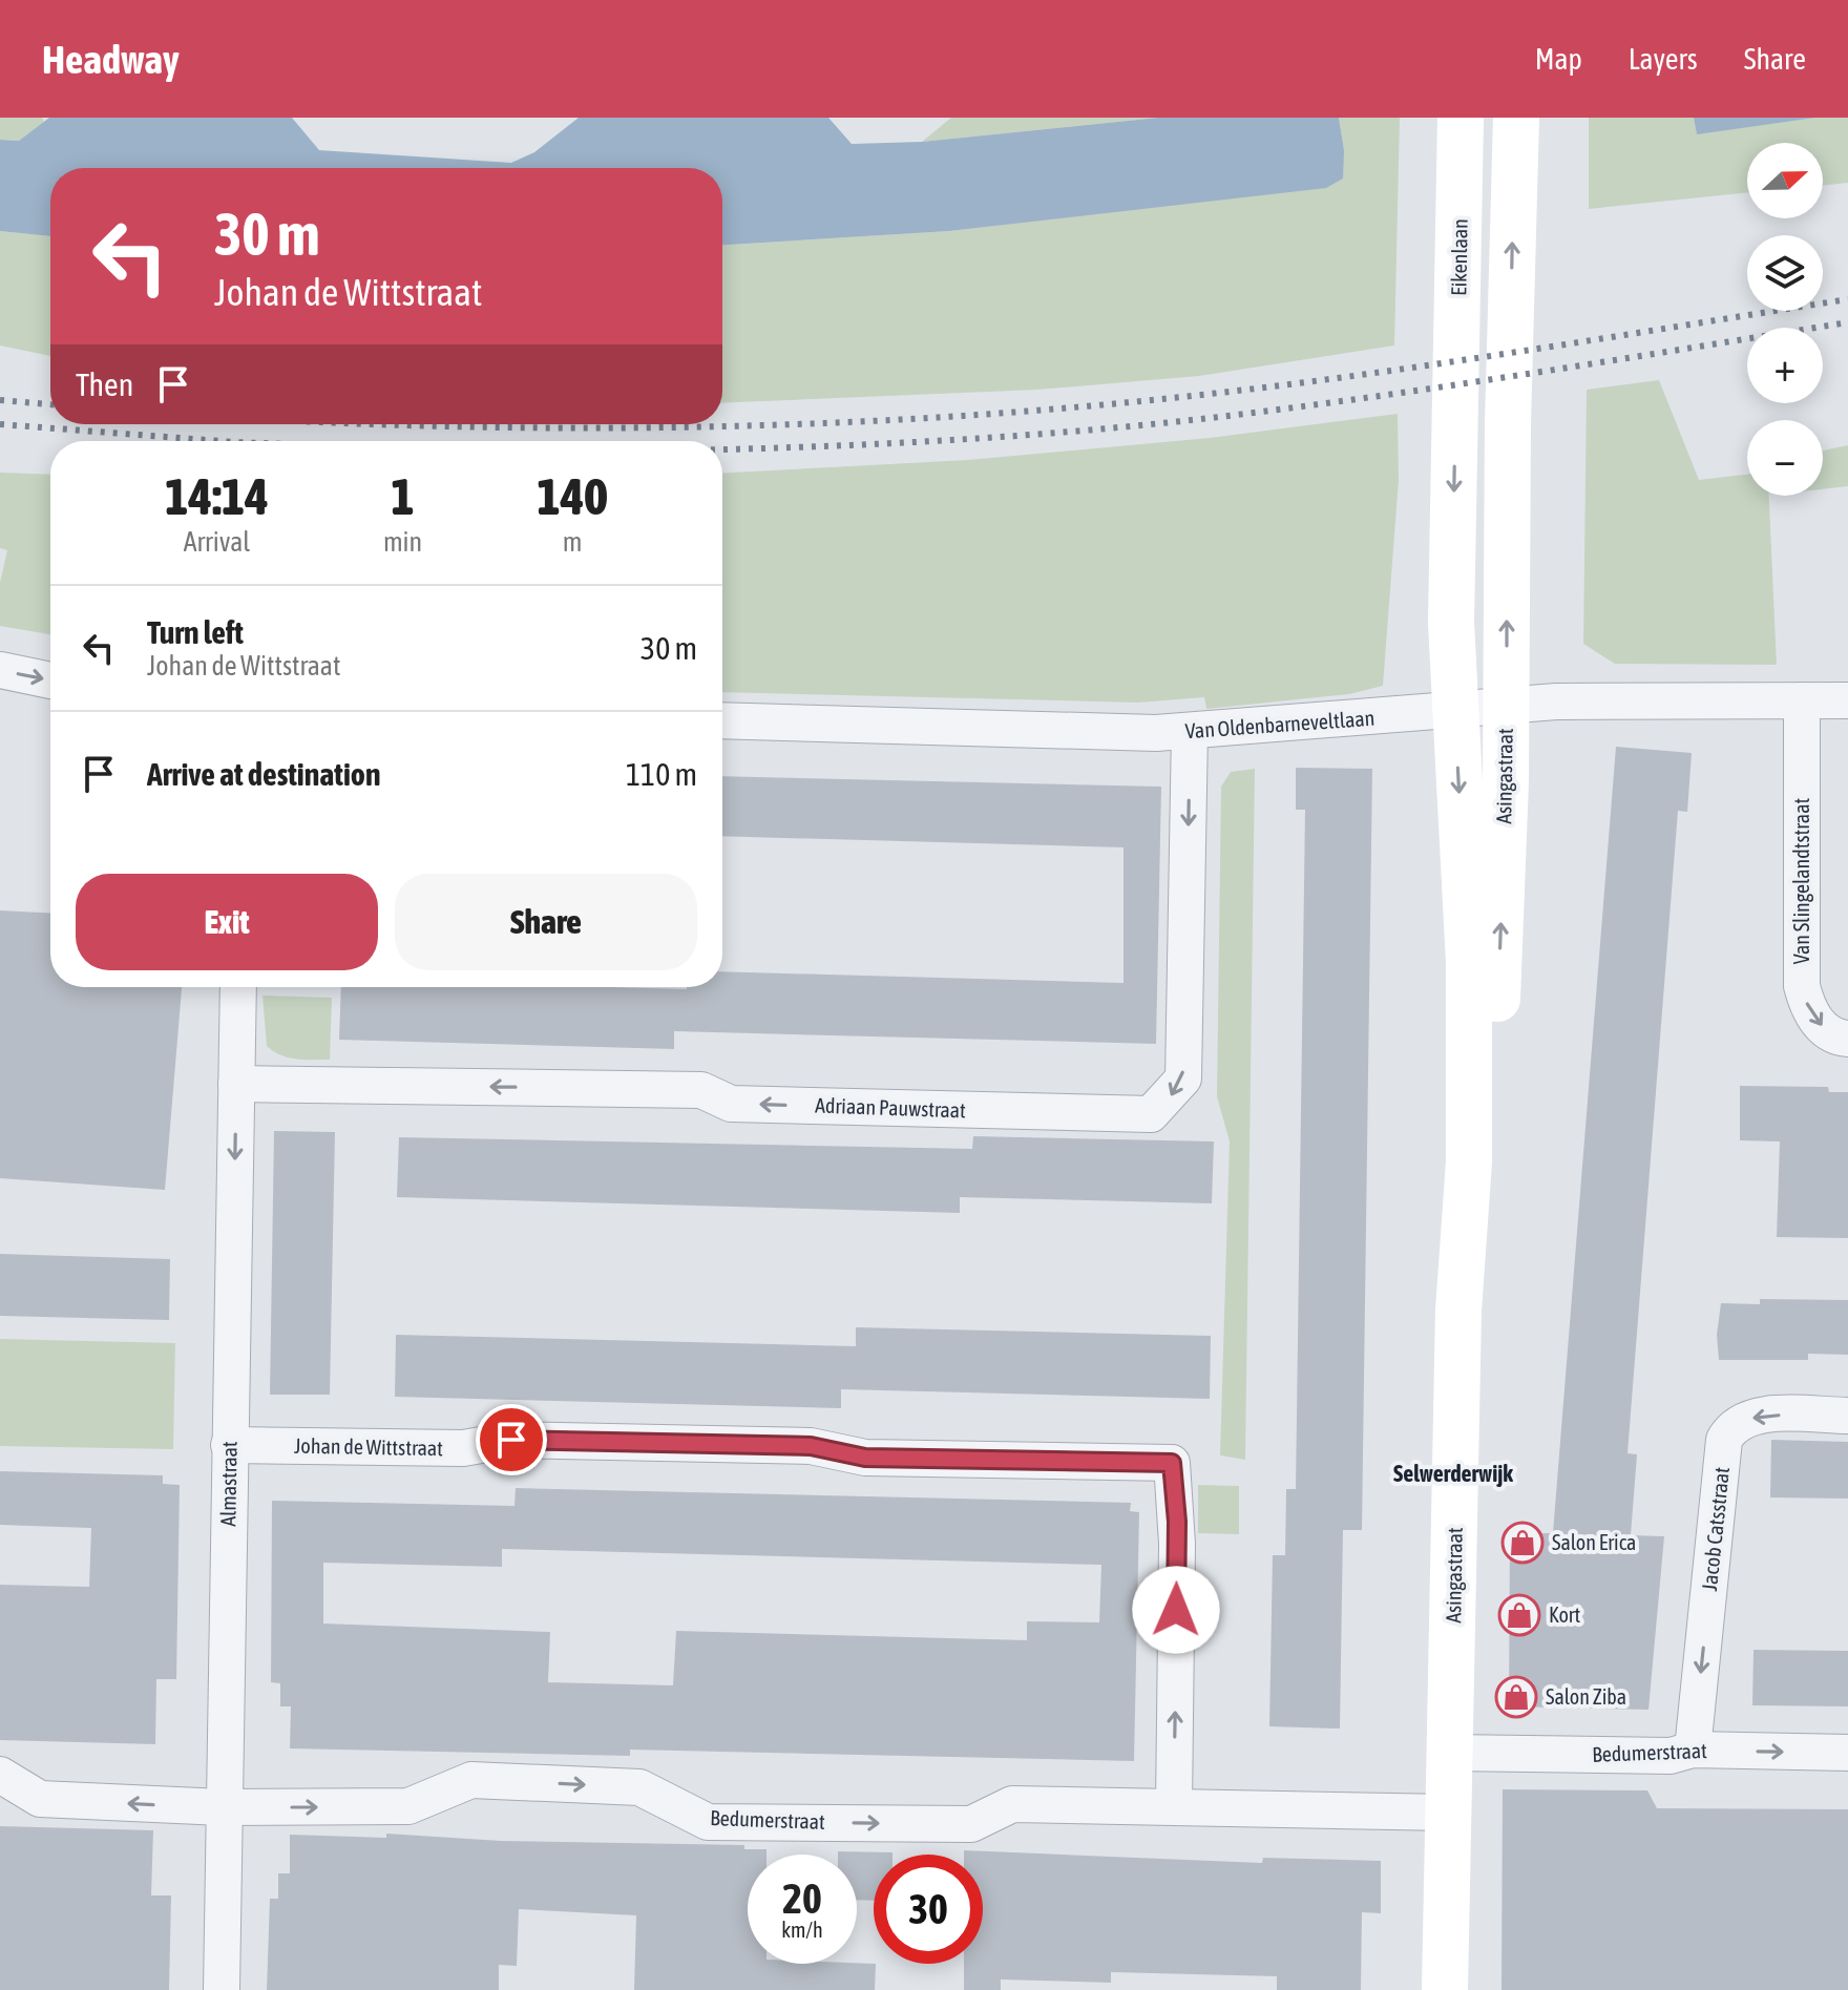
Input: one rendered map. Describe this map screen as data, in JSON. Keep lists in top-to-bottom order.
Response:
{
  "streets": {
    "main road": ["Eikenlaan", "Asingastraat"],
    "street": [
      "Van Oldenbarneveltlaan",
      "Van Slingelandtstraat",
      "Adriaan Pauwstraat",
      "Johan de Wittstraat",
      "Almastraat",
      "Jacob Catsstraat",
      "Bedumerstraat"
    ]
  },
  "crossings": [
    ["Eikenlaan", "Asingastraat"],
    ["Van Oldenbarneveltlaan", "Asingastraat"],
    ["Van Oldenbarneveltlaan", "Van Slingelandtstraat"],
    ["Van Oldenbarneveltlaan", "Adriaan Pauwstraat"],
    ["Asingastraat", "Bedumerstraat"],
    ["Adriaan Pauwstraat", "Almastraat"],
    ["Johan de Wittstraat", "Almastraat"],
    ["Johan de Wittstraat", "Bedumerstraat"],
    ["Almastraat", "Bedumerstraat"],
    ["Jacob Catsstraat", "Bedumerstraat"]
  ],
  "one_way": ["Van Slingelandtstraat", "Almastraat", "Jacob Catsstraat"],
  "districts": ["Selwerderwijk"],
  "places": {
    "shop": ["Salon Erica", "Kort", "Salon Ziba"]
  },
  "north": "right",
  "page": {
    "header": "Headway",
    "nav": ["Map", "Layers", "Share"],
    "map_buttons": ["+", "−"],
    "turn": ["30 m", "Johan de Wittstraat"],
    "then": "Then",
    "eta": [
      "14:14",
      "Arrival",
      "1",
      "min",
      "140",
      "m"
    ],
    "list": [
      {
        "name": "Turn left",
        "note": "Johan de Wittstraat",
        "value": "30 m"
      },
      {
        "name": "Arrive at destination",
        "value": "110 m"
      }
    ],
    "buttons": ["Exit", "Share"],
    "speed": "20 km/h",
    "limit": "30"
  }
}
